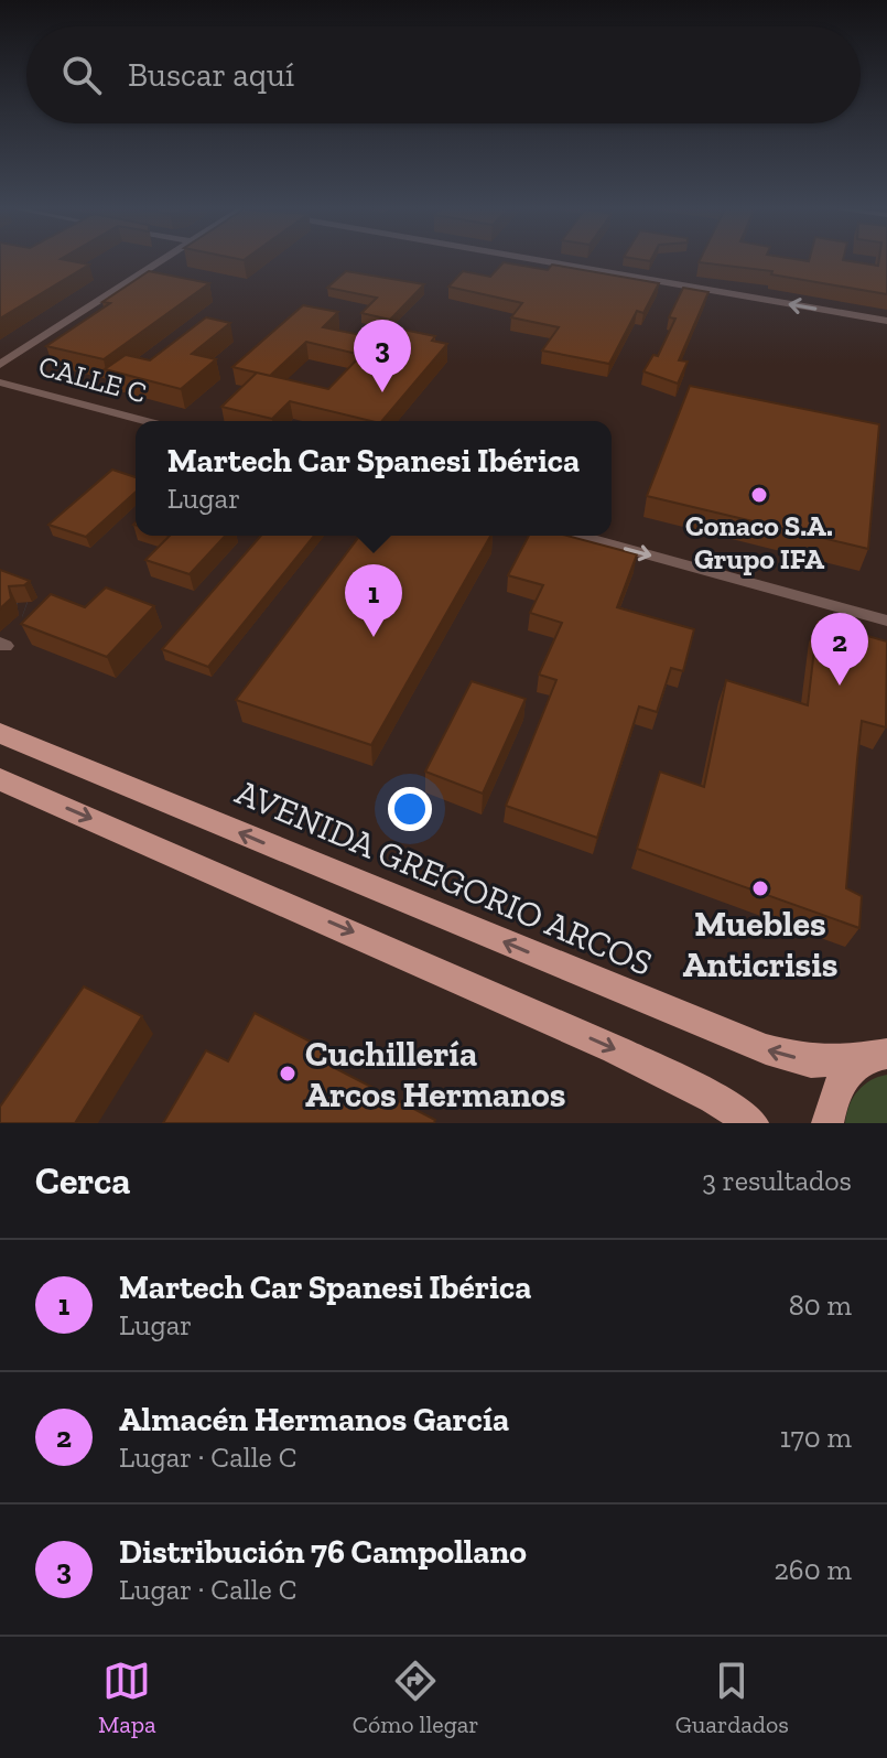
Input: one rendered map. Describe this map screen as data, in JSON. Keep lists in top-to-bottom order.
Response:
{
  "streets": {
    "main road": ["AVENIDA GREGORIO ARCOS"],
    "street": ["CALLE C"]
  },
  "places": ["Conaco S.A. Grupo IFA", "Muebles Anticrisis", "Cuchillería Arcos Hermanos"],
  "page": {
    "search": "Buscar aquí",
    "pins": ["3", "1", "2"],
    "popup": ["Martech Car Spanesi Ibérica", "Lugar"],
    "heading": ["Cerca", "3 resultados"],
    "list": [
      {
        "mark": "1",
        "name": "Martech Car Spanesi Ibérica",
        "note": "Lugar",
        "value": "80 m"
      },
      {
        "mark": "2",
        "name": "Almacén Hermanos García",
        "note": "Lugar · Calle C",
        "value": "170 m"
      },
      {
        "mark": "3",
        "name": "Distribución 76 Campollano",
        "note": "Lugar · Calle C",
        "value": "260 m"
      }
    ],
    "nav": ["Mapa", "Cómo llegar", "Guardados"]
  }
}
